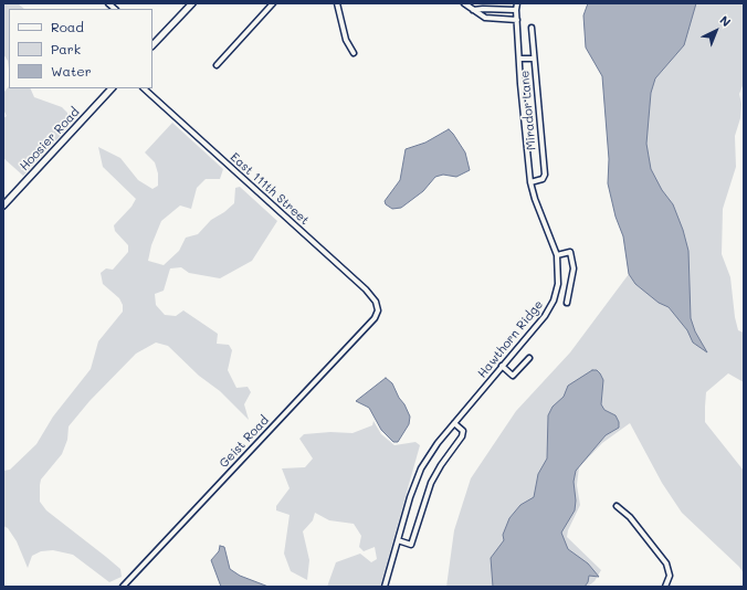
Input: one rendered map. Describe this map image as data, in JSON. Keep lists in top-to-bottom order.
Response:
{
  "streets": {
    "street": [
      "Mirador Lane",
      "Hoosier Road",
      "East 111th Street",
      "Hawthorn Ridge",
      "Geist Road"
    ]
  },
  "crossings": [
    ["Mirador Lane", "Hawthorn Ridge"],
    ["East 111th Street", "Geist Road"]
  ],
  "legend": ["Road", "Park", "Water"],
  "north": "top right"
}
